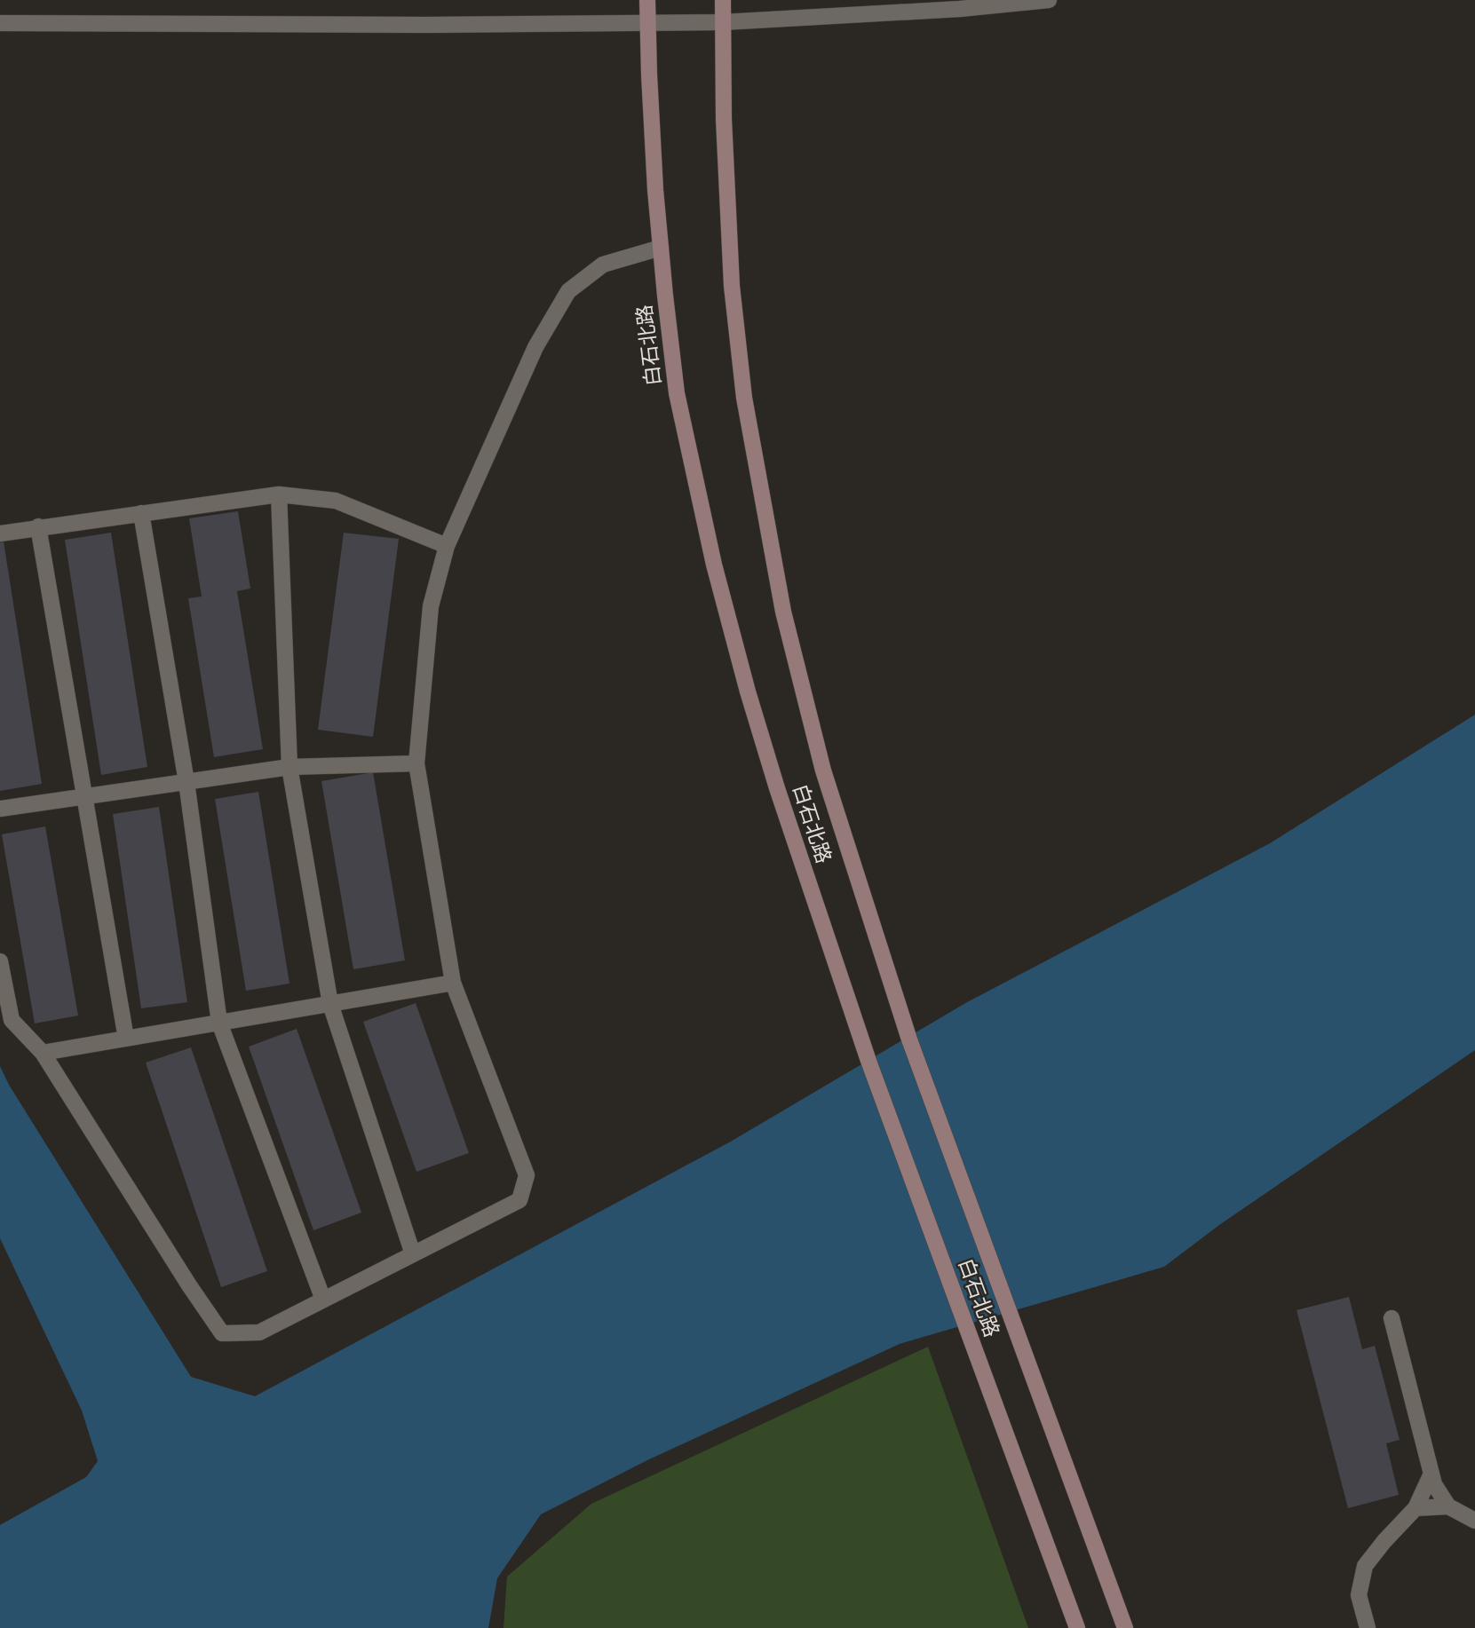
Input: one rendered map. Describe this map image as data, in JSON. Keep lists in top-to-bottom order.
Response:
{
  "streets": {
    "main road": ["白石北路"]
  }
}
